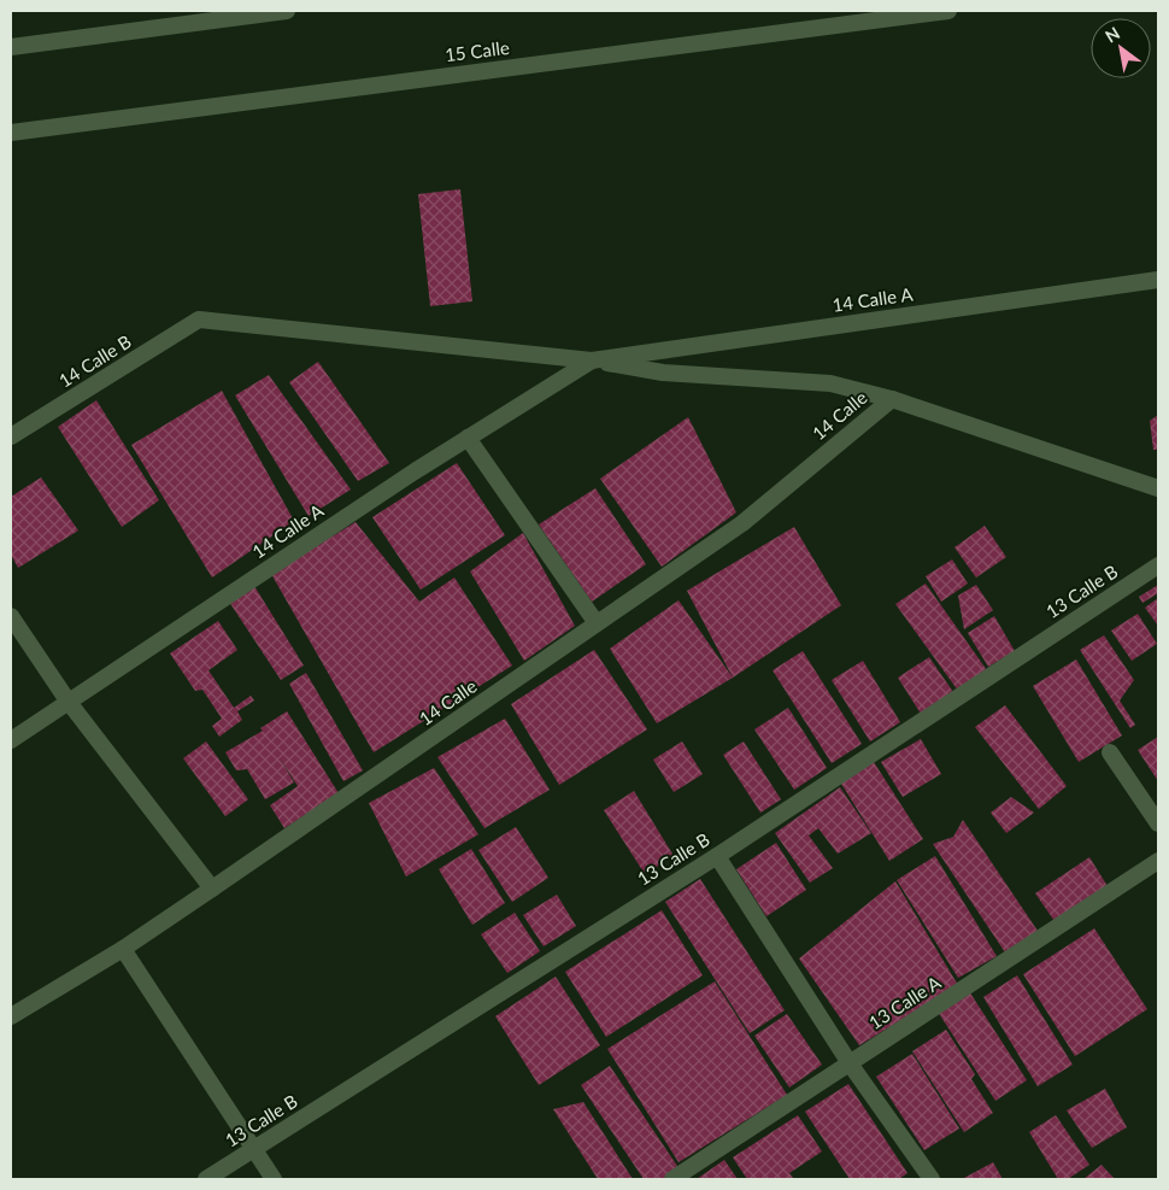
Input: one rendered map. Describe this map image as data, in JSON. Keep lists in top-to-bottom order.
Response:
{
  "streets": {
    "street": [
      "15 Calle",
      "14 Calle A",
      "14 Calle B",
      "14 Calle",
      "13 Calle B",
      "13 Calle A"
    ]
  },
  "crossings": [
    ["14 Calle A", "14 Calle B"]
  ],
  "north": "top left"
}
